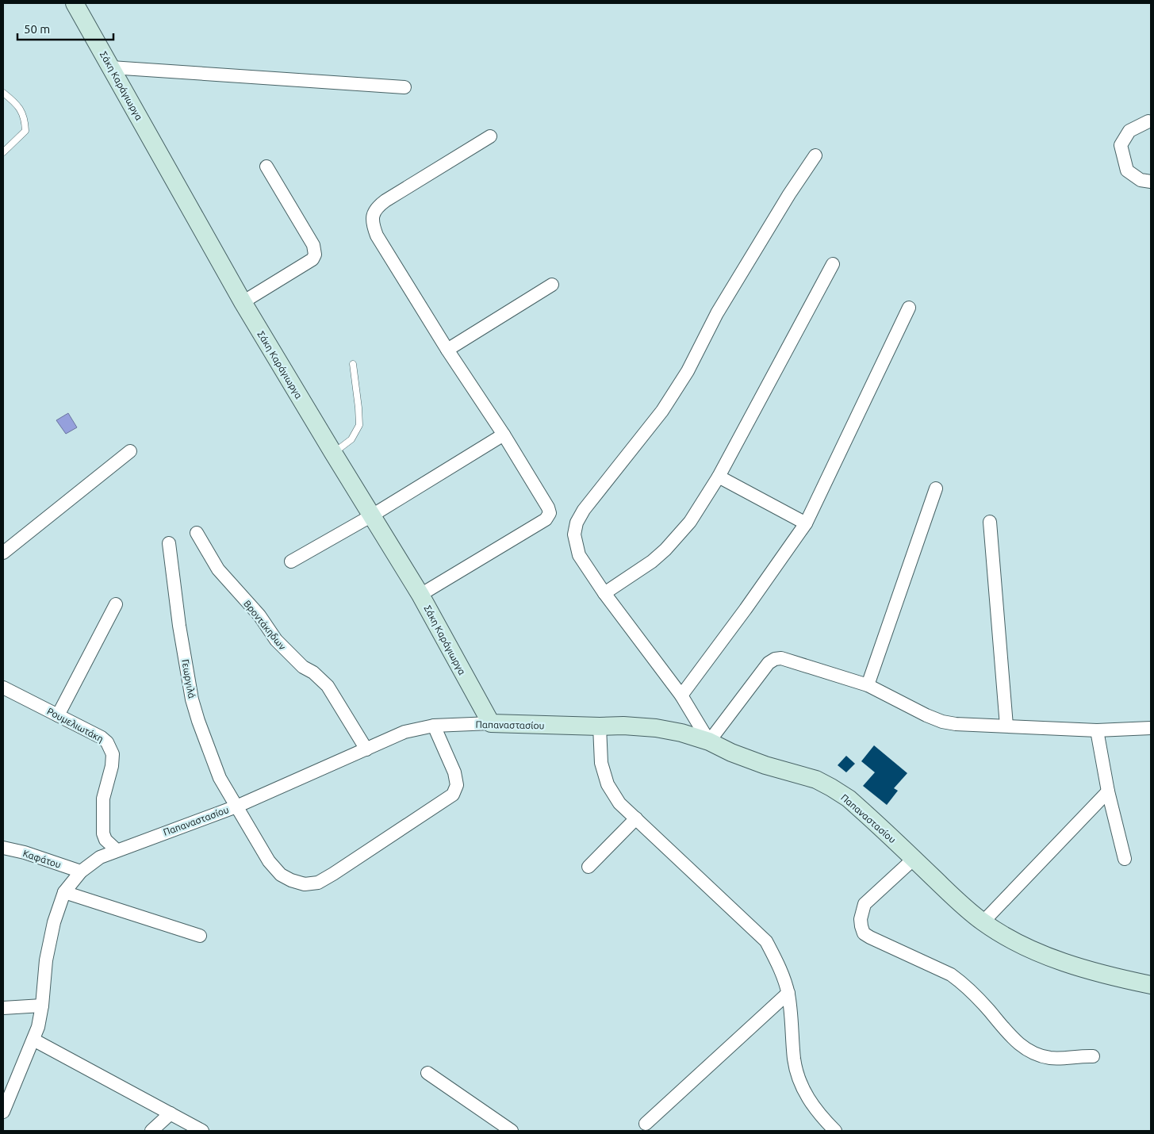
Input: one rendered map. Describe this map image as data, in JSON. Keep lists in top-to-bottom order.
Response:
{
  "streets": {
    "street": [
      "Σάκη Καράγιωργα",
      "Βροντάκηδων",
      "Γεωργιλά",
      "Ρουμελιωτάκη",
      "Παπαναστασίου",
      "Καφάτου"
    ]
  },
  "crossings": [
    ["Σάκη Καράγιωργα", "Παπαναστασίου"],
    ["Βροντάκηδων", "Παπαναστασίου"],
    ["Γεωργιλά", "Παπαναστασίου"],
    ["Ρουμελιωτάκη", "Παπαναστασίου"],
    ["Παπαναστασίου", "Καφάτου"]
  ],
  "scale_bar": "50 m"
}
